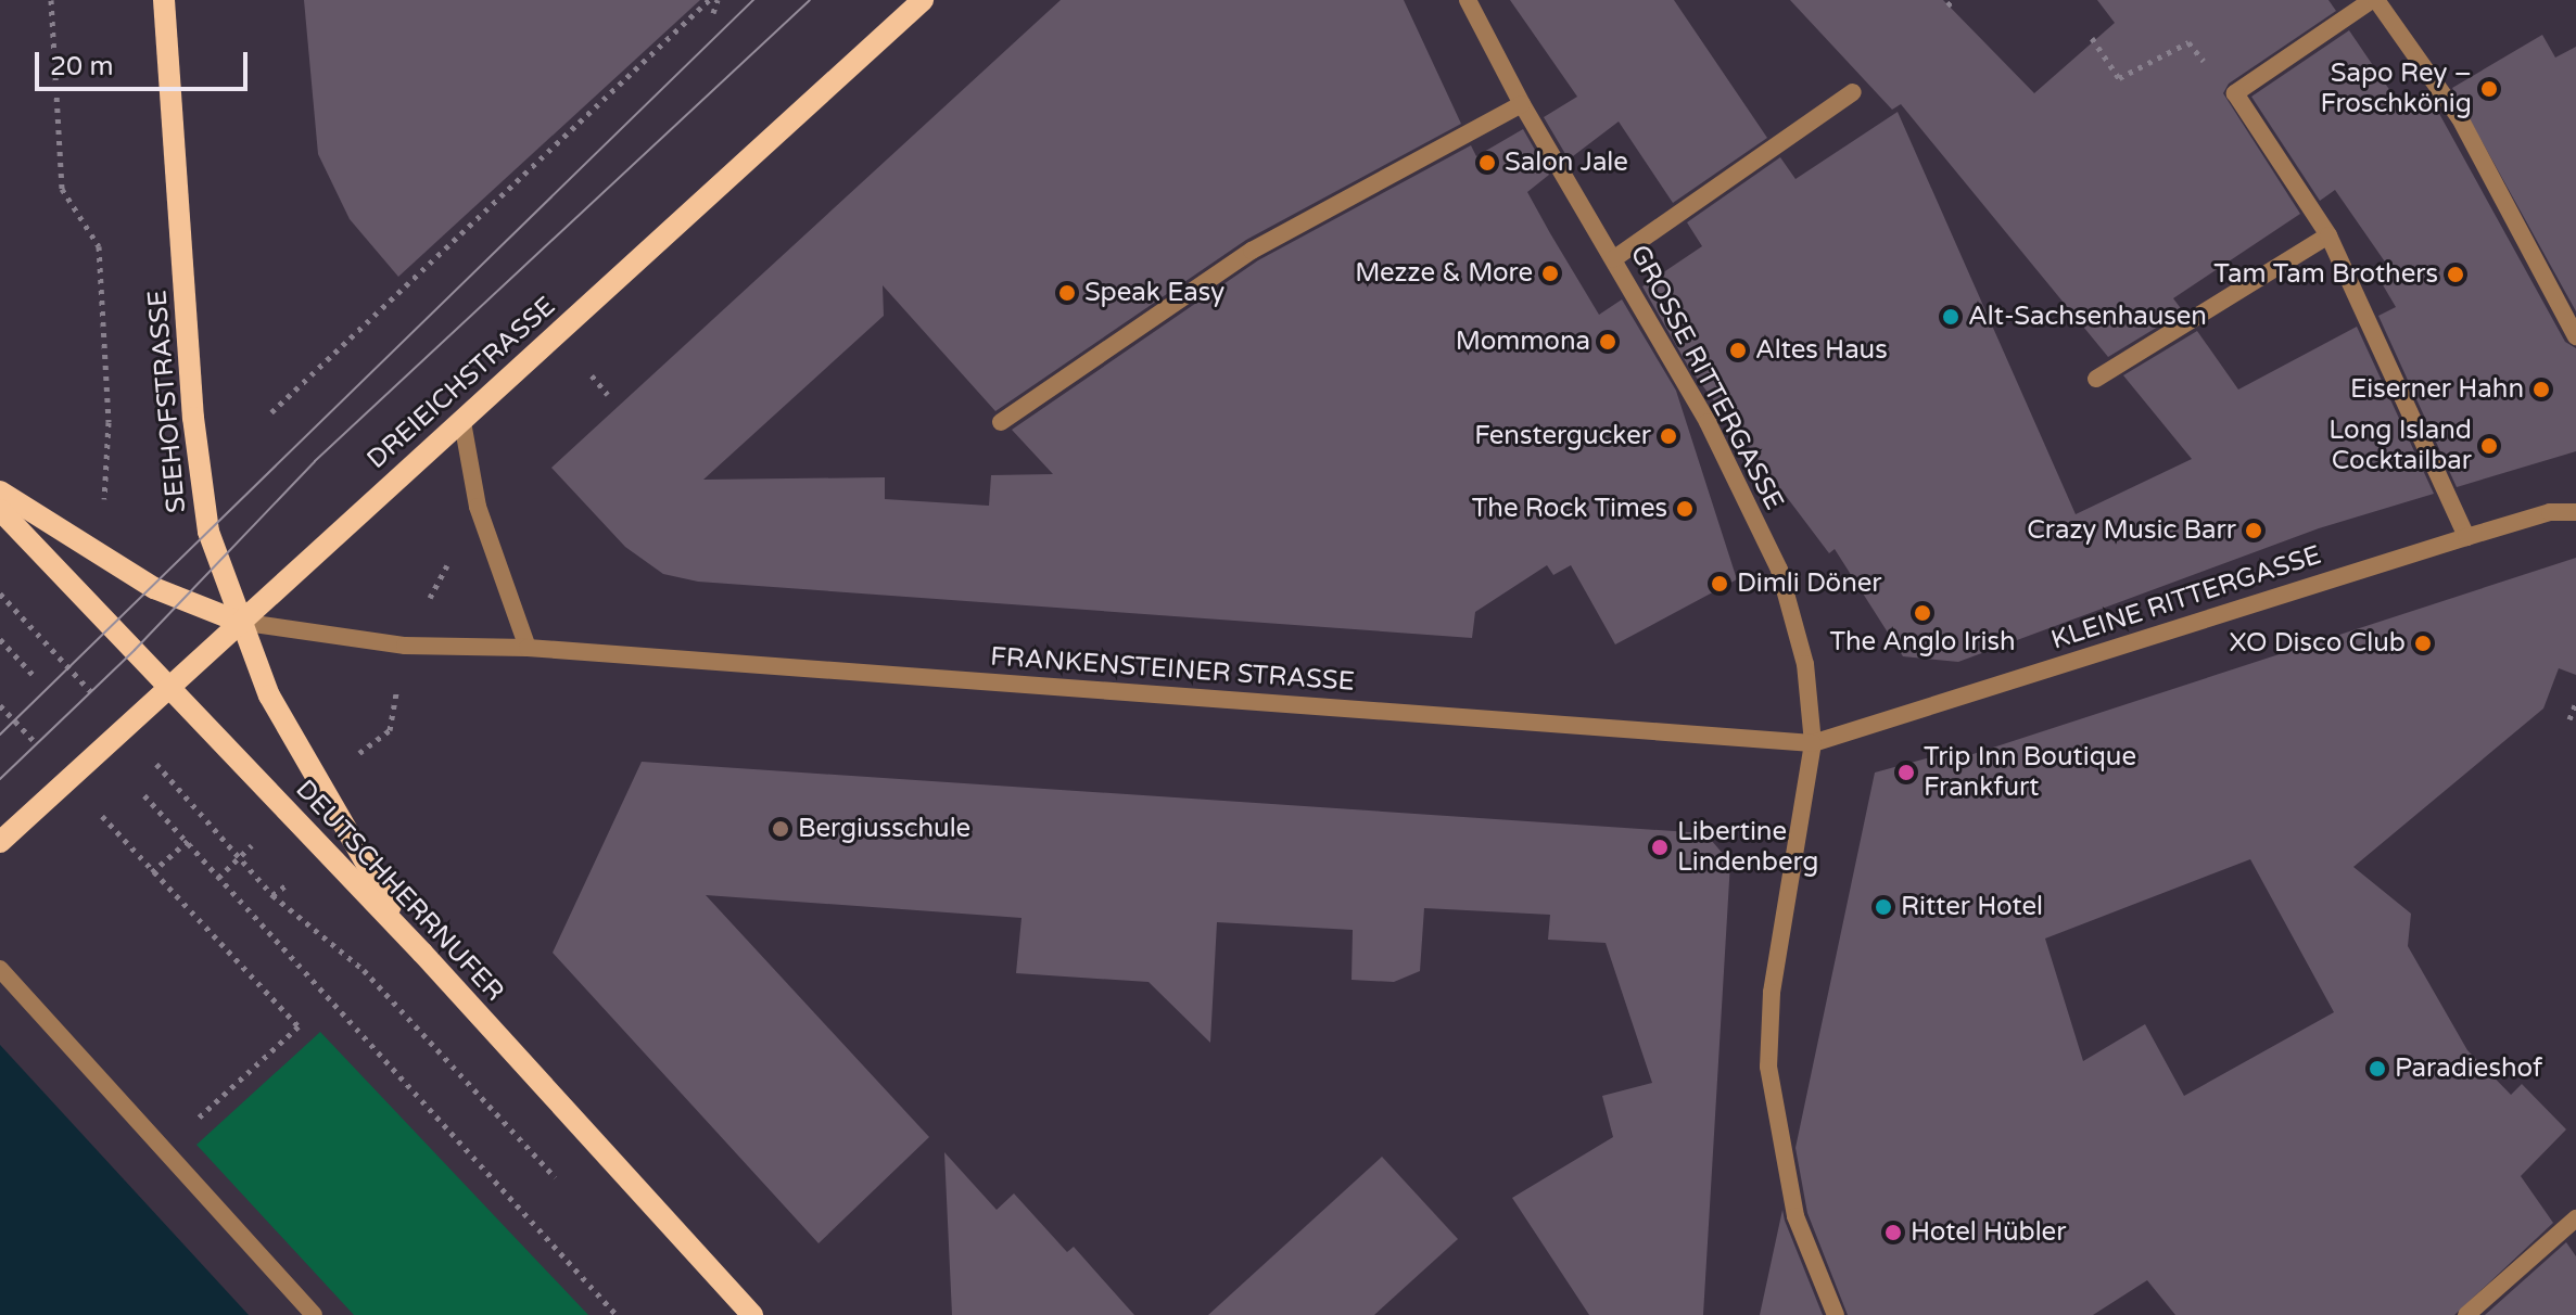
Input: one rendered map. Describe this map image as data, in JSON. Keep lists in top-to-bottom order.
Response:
{
  "streets": {
    "main road": ["DREIEICHSTRASSE", "SEEHOFSTRASSE", "DEUTSCHHERRNUFER"],
    "street": ["GROSSE RITTERGASSE", "KLEINE RITTERGASSE", "FRANKENSTEINER STRASSE"]
  },
  "crossings": [
    ["GROSSE RITTERGASSE", "KLEINE RITTERGASSE"],
    ["GROSSE RITTERGASSE", "FRANKENSTEINER STRASSE"],
    ["DREIEICHSTRASSE", "SEEHOFSTRASSE"],
    ["DREIEICHSTRASSE", "FRANKENSTEINER STRASSE"],
    ["DREIEICHSTRASSE", "DEUTSCHHERRNUFER"],
    ["SEEHOFSTRASSE", "FRANKENSTEINER STRASSE"],
    ["SEEHOFSTRASSE", "DEUTSCHHERRNUFER"],
    ["KLEINE RITTERGASSE", "FRANKENSTEINER STRASSE"]
  ],
  "places": [
    "Sapo Rey – Froschkönig",
    "Salon Jale",
    "Mezze & More",
    "Tam Tam Brothers",
    "Speak Easy",
    "Alt-Sachsenhausen",
    "Mommona",
    "Altes Haus",
    "Eiserner Hahn",
    "Fenstergucker",
    "Long Island Cocktailbar",
    "The Rock Times",
    "Crazy Music Barr",
    "Dimli Döner",
    "The Anglo Irish",
    "XO Disco Club",
    "Trip Inn Boutique Frankfurt",
    "Bergiusschule",
    "Libertine Lindenberg",
    "Ritter Hotel",
    "Paradieshof",
    "Hotel Hübler"
  ],
  "scale_bar": "20 m"
}
